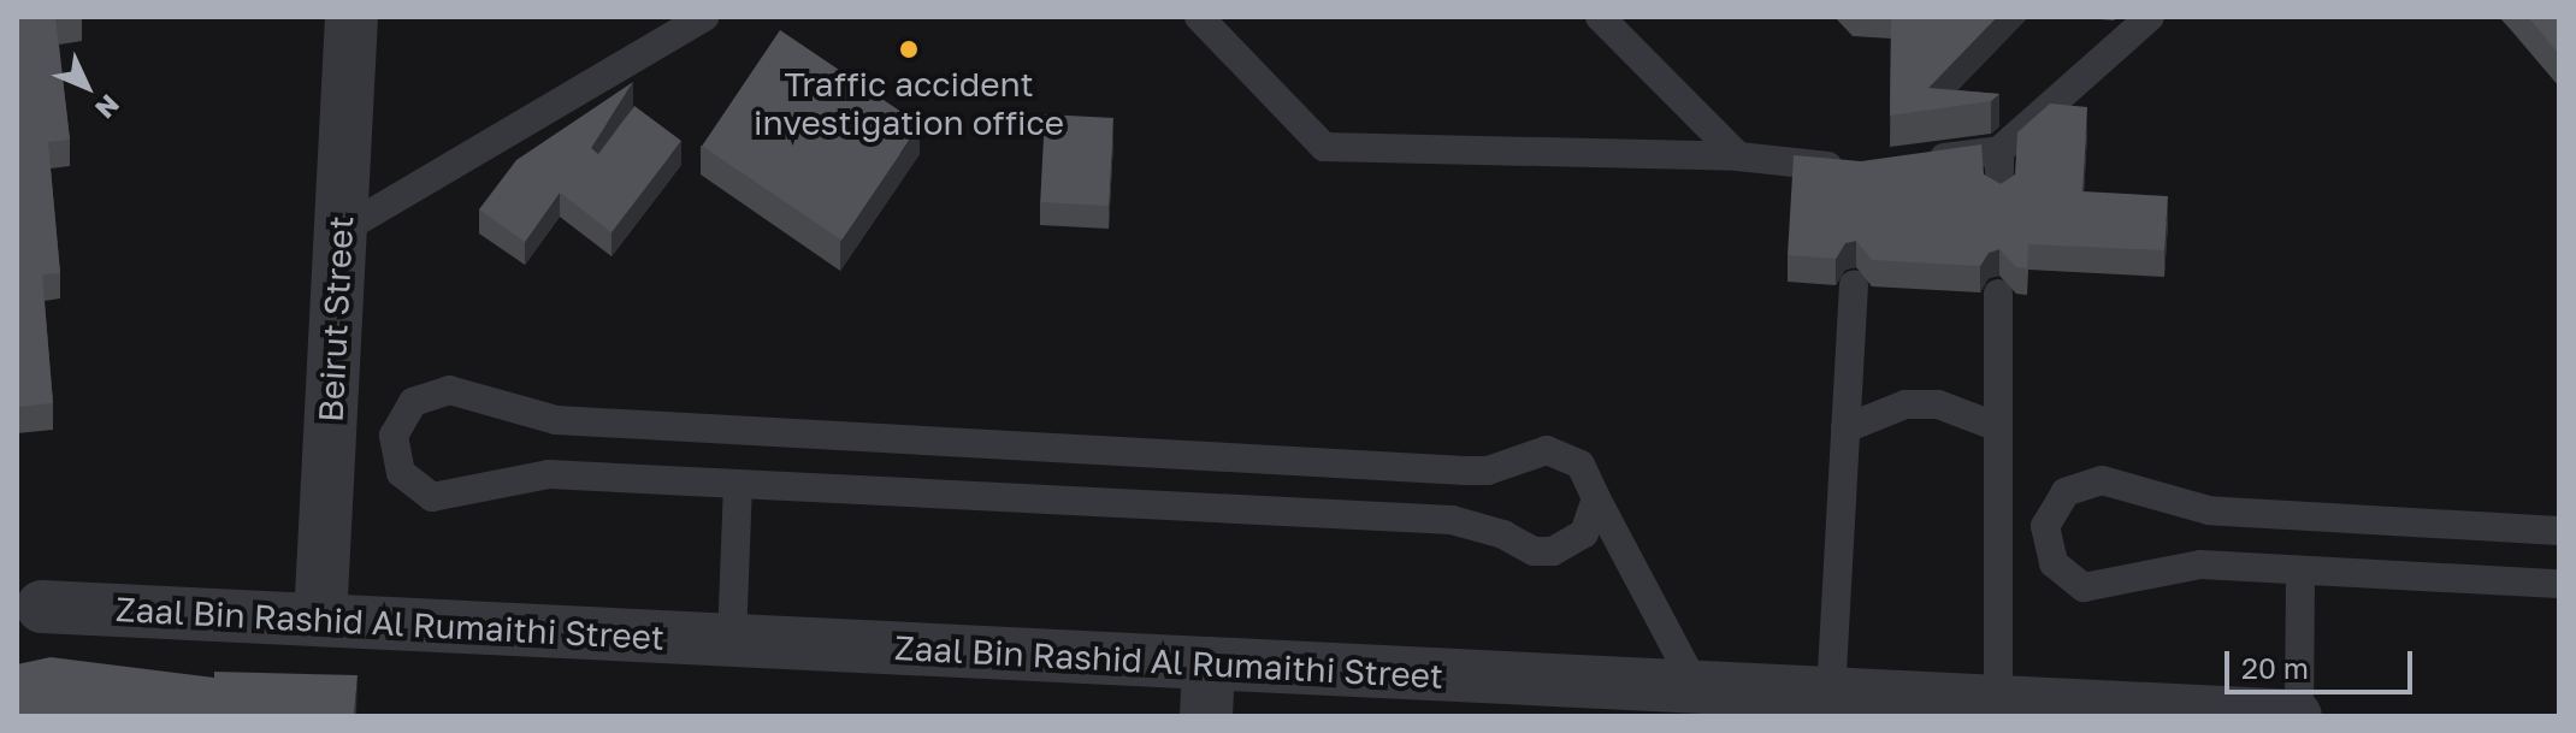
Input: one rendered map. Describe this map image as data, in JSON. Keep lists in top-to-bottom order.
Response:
{
  "streets": {
    "street": ["Beirut Street", "Zaal Bin Rashid Al Rumaithi Street"]
  },
  "crossings": [
    ["Beirut Street", "Zaal Bin Rashid Al Rumaithi Street"]
  ],
  "places": ["Traffic accident investigation office"],
  "scale_bar": "20 m",
  "north": "bottom right"
}
